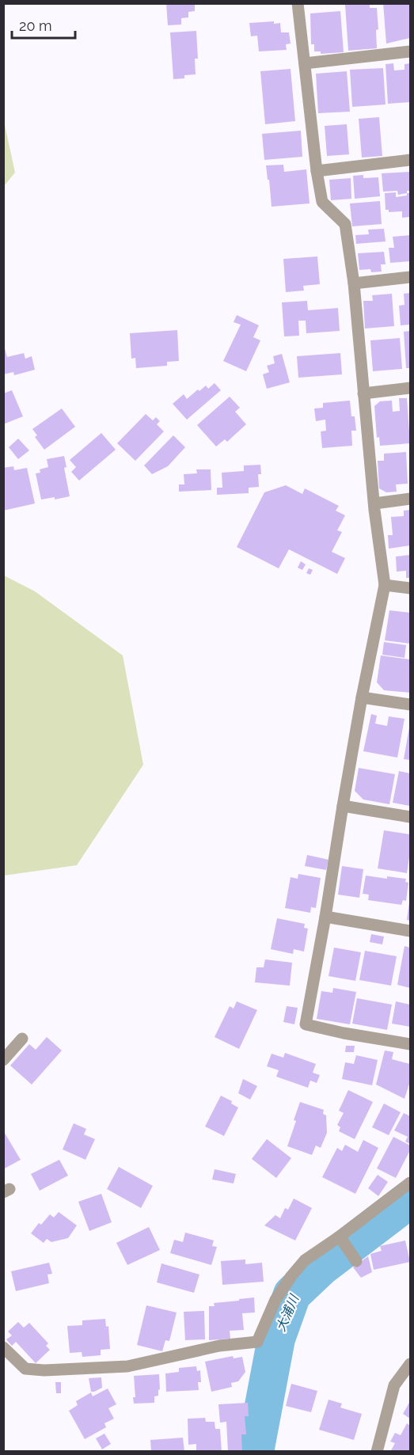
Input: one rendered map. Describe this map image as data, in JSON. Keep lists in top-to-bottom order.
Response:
{
  "water": ["大浦川"],
  "scale_bar": "20 m"
}
